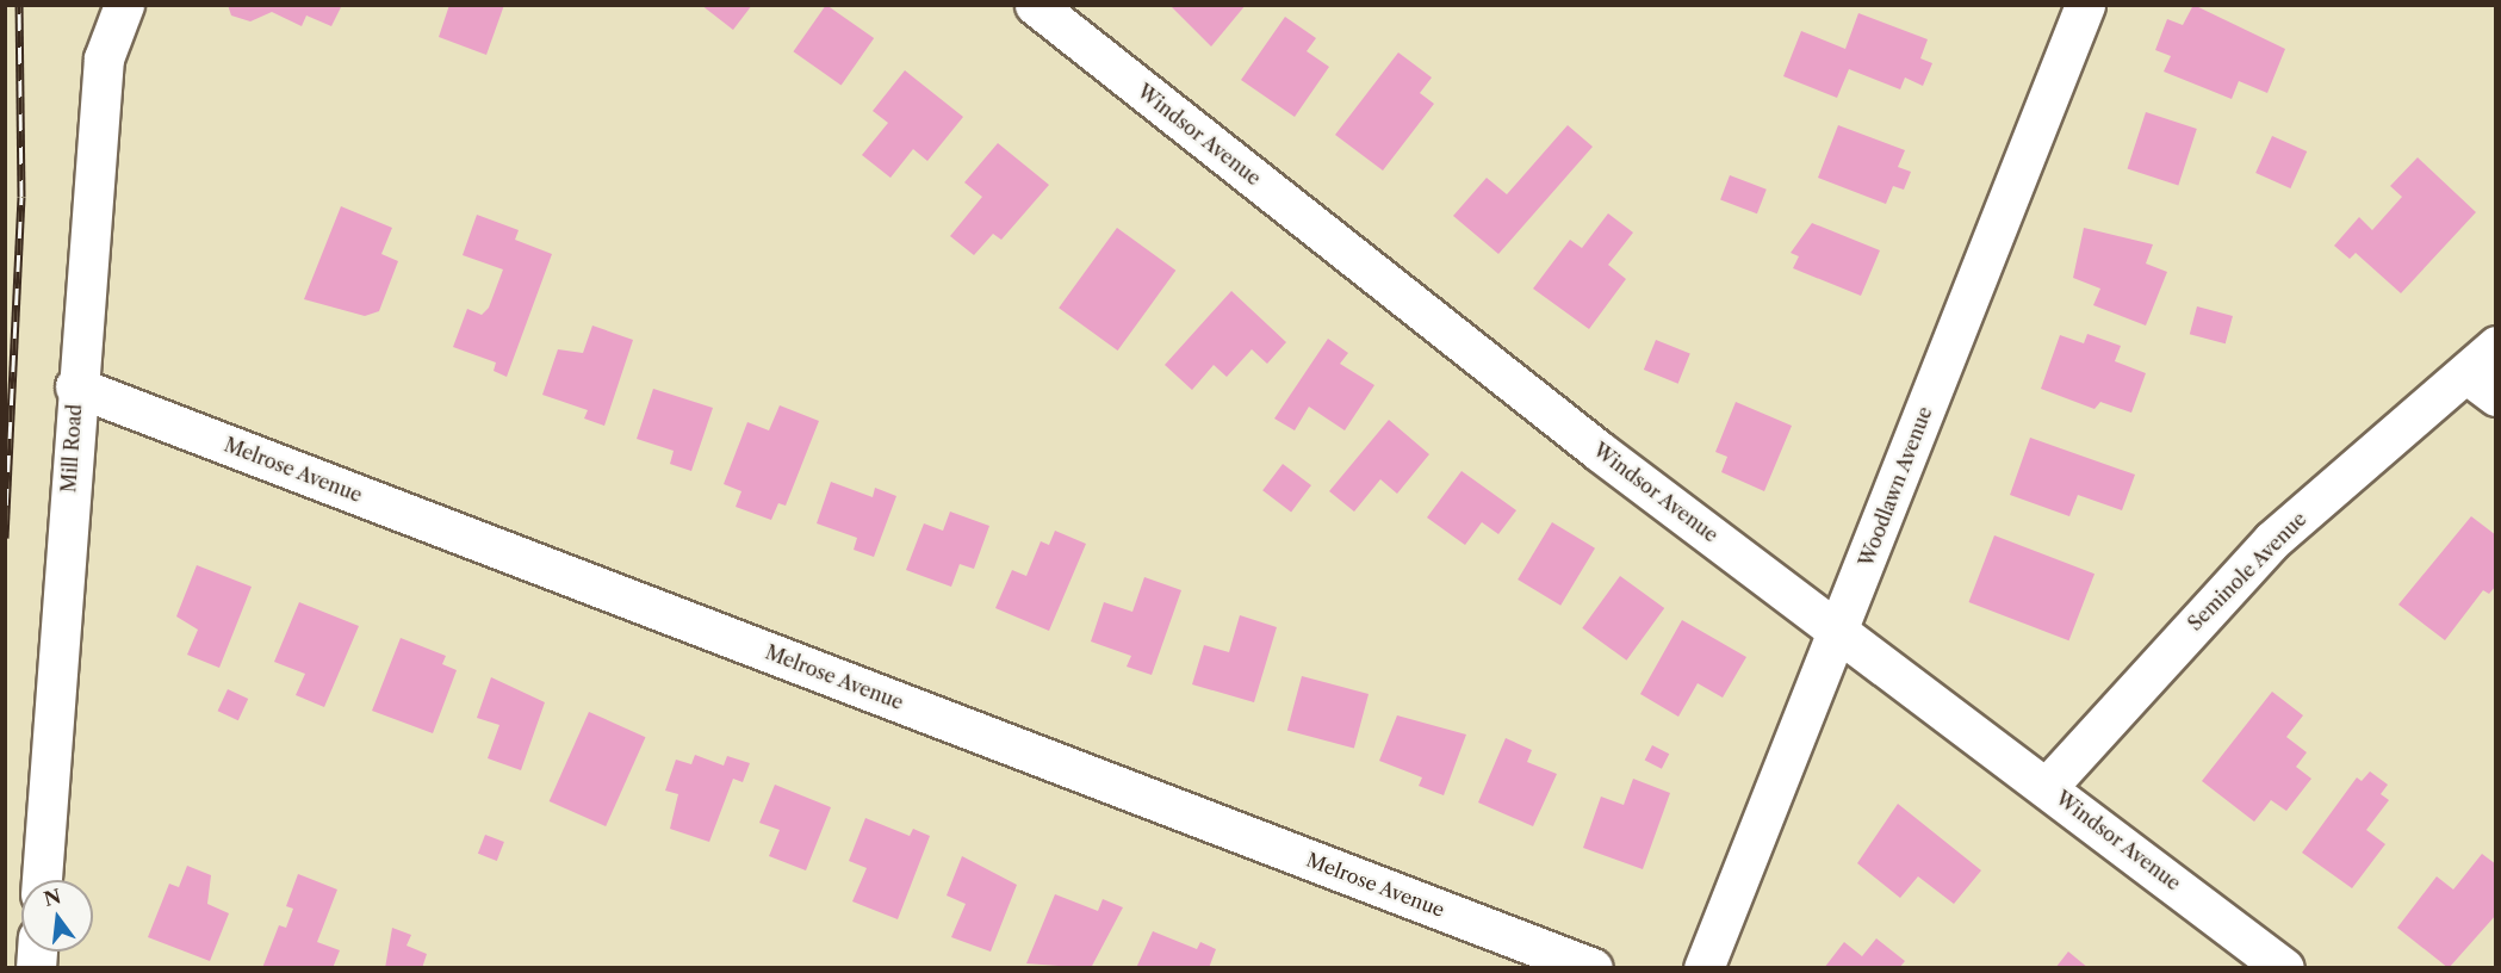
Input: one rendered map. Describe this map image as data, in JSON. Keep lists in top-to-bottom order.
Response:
{
  "streets": {
    "street": [
      "Windsor Avenue",
      "Mill Road",
      "Melrose Avenue",
      "Woodlawn Avenue",
      "Seminole Avenue"
    ]
  },
  "crossings": [
    ["Windsor Avenue", "Woodlawn Avenue"],
    ["Windsor Avenue", "Seminole Avenue"],
    ["Mill Road", "Melrose Avenue"]
  ],
  "north": "top"
}
